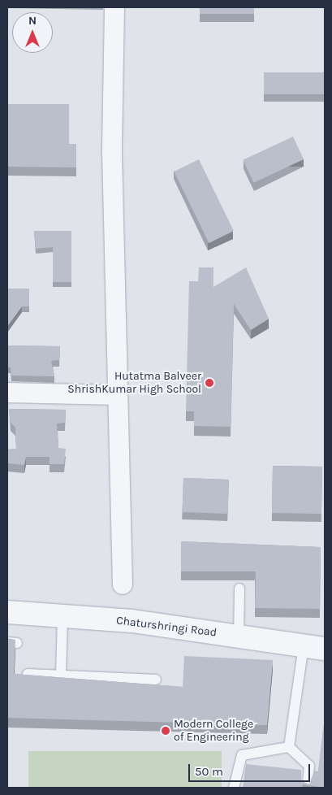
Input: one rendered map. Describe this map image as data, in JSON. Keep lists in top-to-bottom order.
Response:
{
  "streets": {
    "street": ["Chaturshringi Road"]
  },
  "places": ["Hutatma Balveer ShrishKumar High School", "Modern College of Engineering"],
  "scale_bar": "50 m",
  "north": "top"
}
